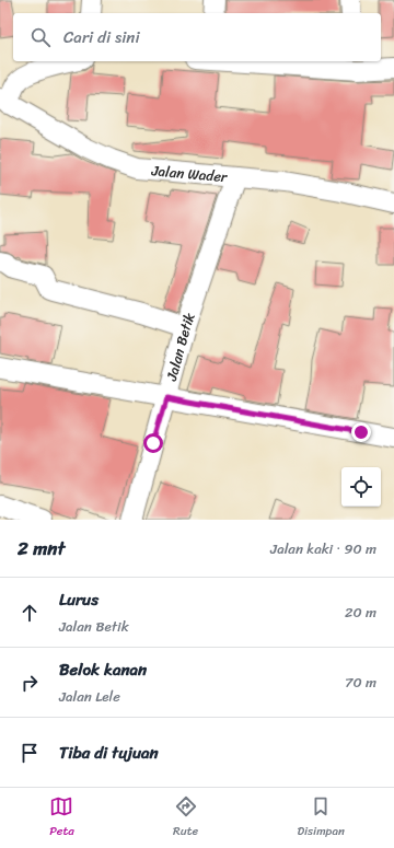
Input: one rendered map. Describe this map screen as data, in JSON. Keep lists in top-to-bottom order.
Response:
{
  "streets": {
    "street": ["Jalan Wader", "Jalan Betik"]
  },
  "crossings": [
    ["Jalan Wader", "Jalan Betik"]
  ],
  "page": {
    "search": "Cari di sini",
    "heading": ["2 mnt", "Jalan kaki · 90 m"],
    "list": [
      ["Lurus", "Jalan Betik", "20 m"],
      ["Belok kanan", "Jalan Lele", "70 m"],
      "Tiba di tujuan"
    ],
    "nav": ["Peta", "Rute", "Disimpan"]
  }
}
